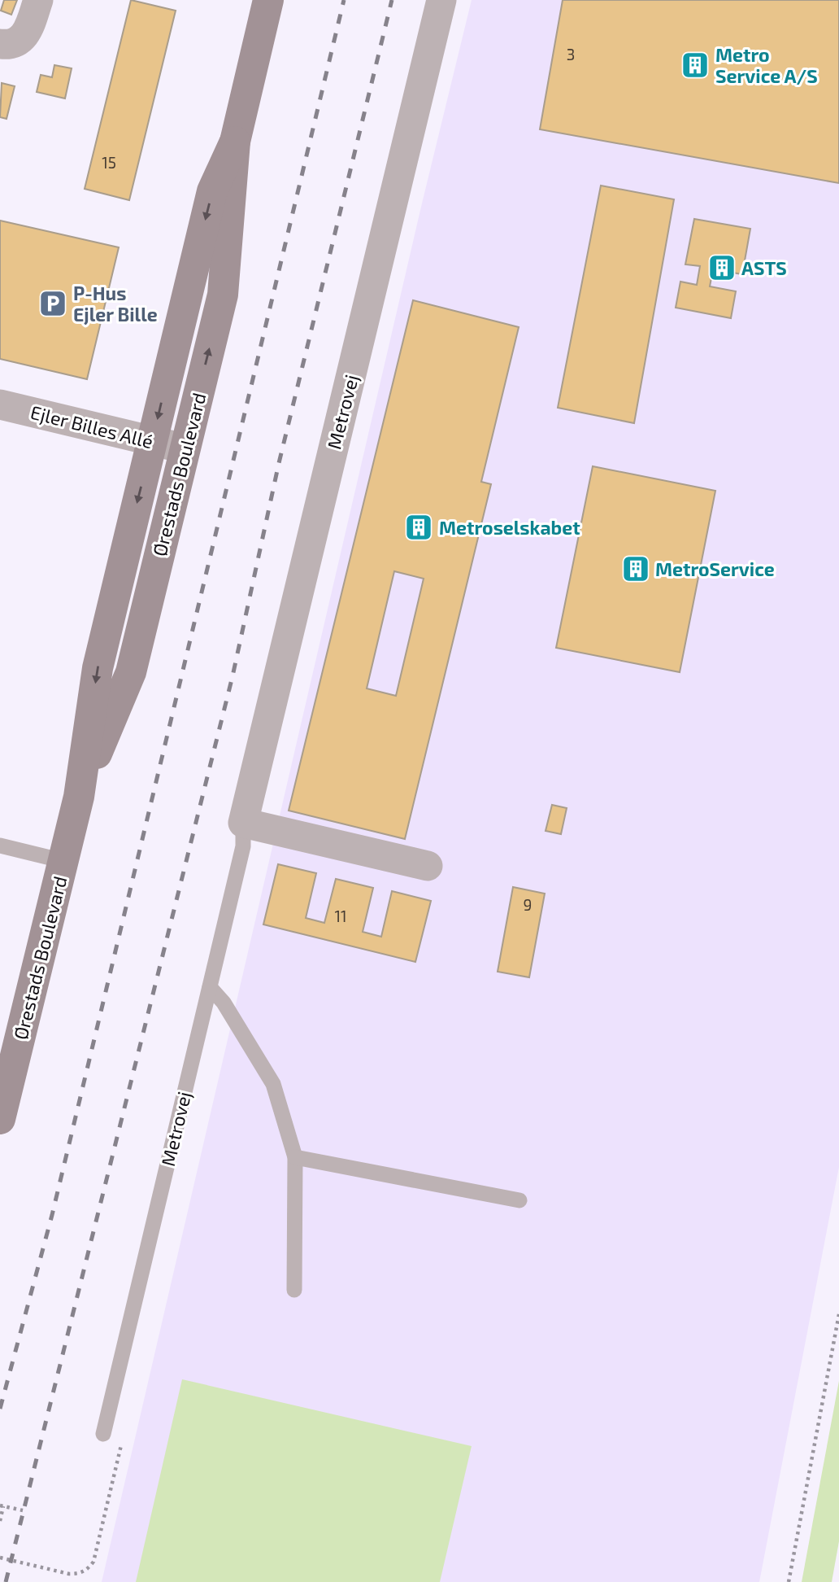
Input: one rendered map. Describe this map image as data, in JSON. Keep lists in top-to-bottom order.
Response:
{
  "streets": {
    "street": ["Metrovej", "Ejler Billes Allé", "Ørestads Boulevard"]
  },
  "crossings": [
    ["Ejler Billes Allé", "Ørestads Boulevard"]
  ],
  "places": {
    "building": [
      "Metro Service A/S",
      "ASTS",
      "Metroselskabet",
      "MetroService"
    ],
    "parking": ["P-Hus Ejler Bille"]
  },
  "house_numbers": [
    "3",
    "15",
    "9",
    "11"
  ]
}
